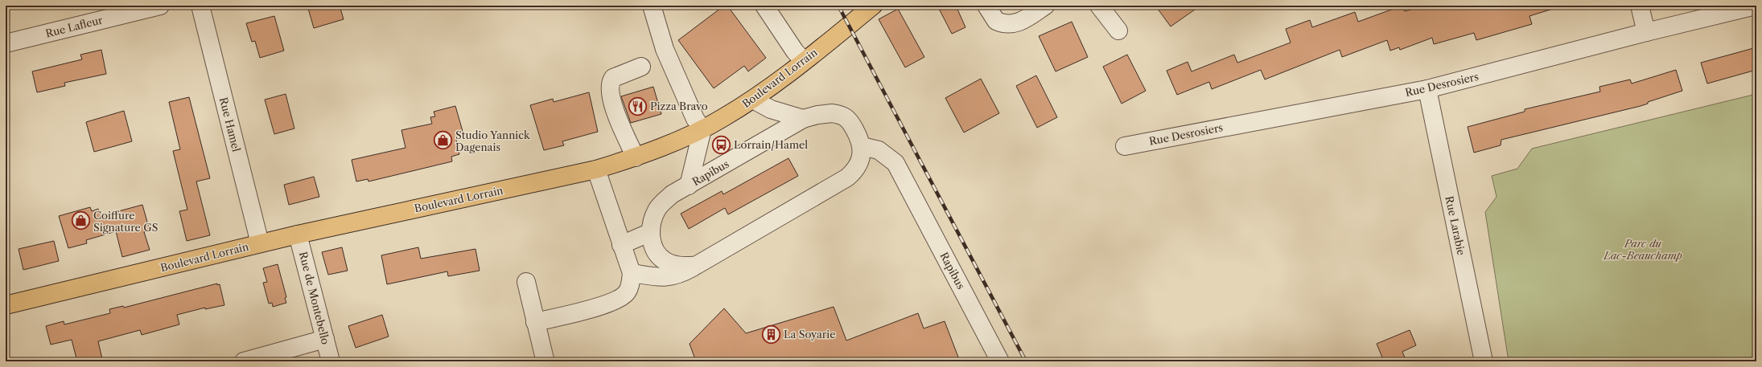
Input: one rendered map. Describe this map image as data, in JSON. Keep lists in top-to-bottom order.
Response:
{
  "streets": {
    "main road": ["Boulevard Lorrain"],
    "street": [
      "Rue Lafleur",
      "Rue Desrosiers",
      "Rue Hamel",
      "Rapibus",
      "Rue Larabie",
      "Rue de Montebello"
    ]
  },
  "crossings": [
    ["Boulevard Lorrain", "Rue Hamel"],
    ["Boulevard Lorrain", "Rue de Montebello"],
    ["Rue Desrosiers", "Rue Larabie"]
  ],
  "parks": ["Parc du Lac-Beauchamp"],
  "places": {
    "restaurant": ["Pizza Bravo"],
    "shop": ["Studio Yannick Dagenais", "Coiffure Signature GS"],
    "bus stop": ["Lorrain/Hamel"],
    "building": ["La Soyarie"]
  }
}
